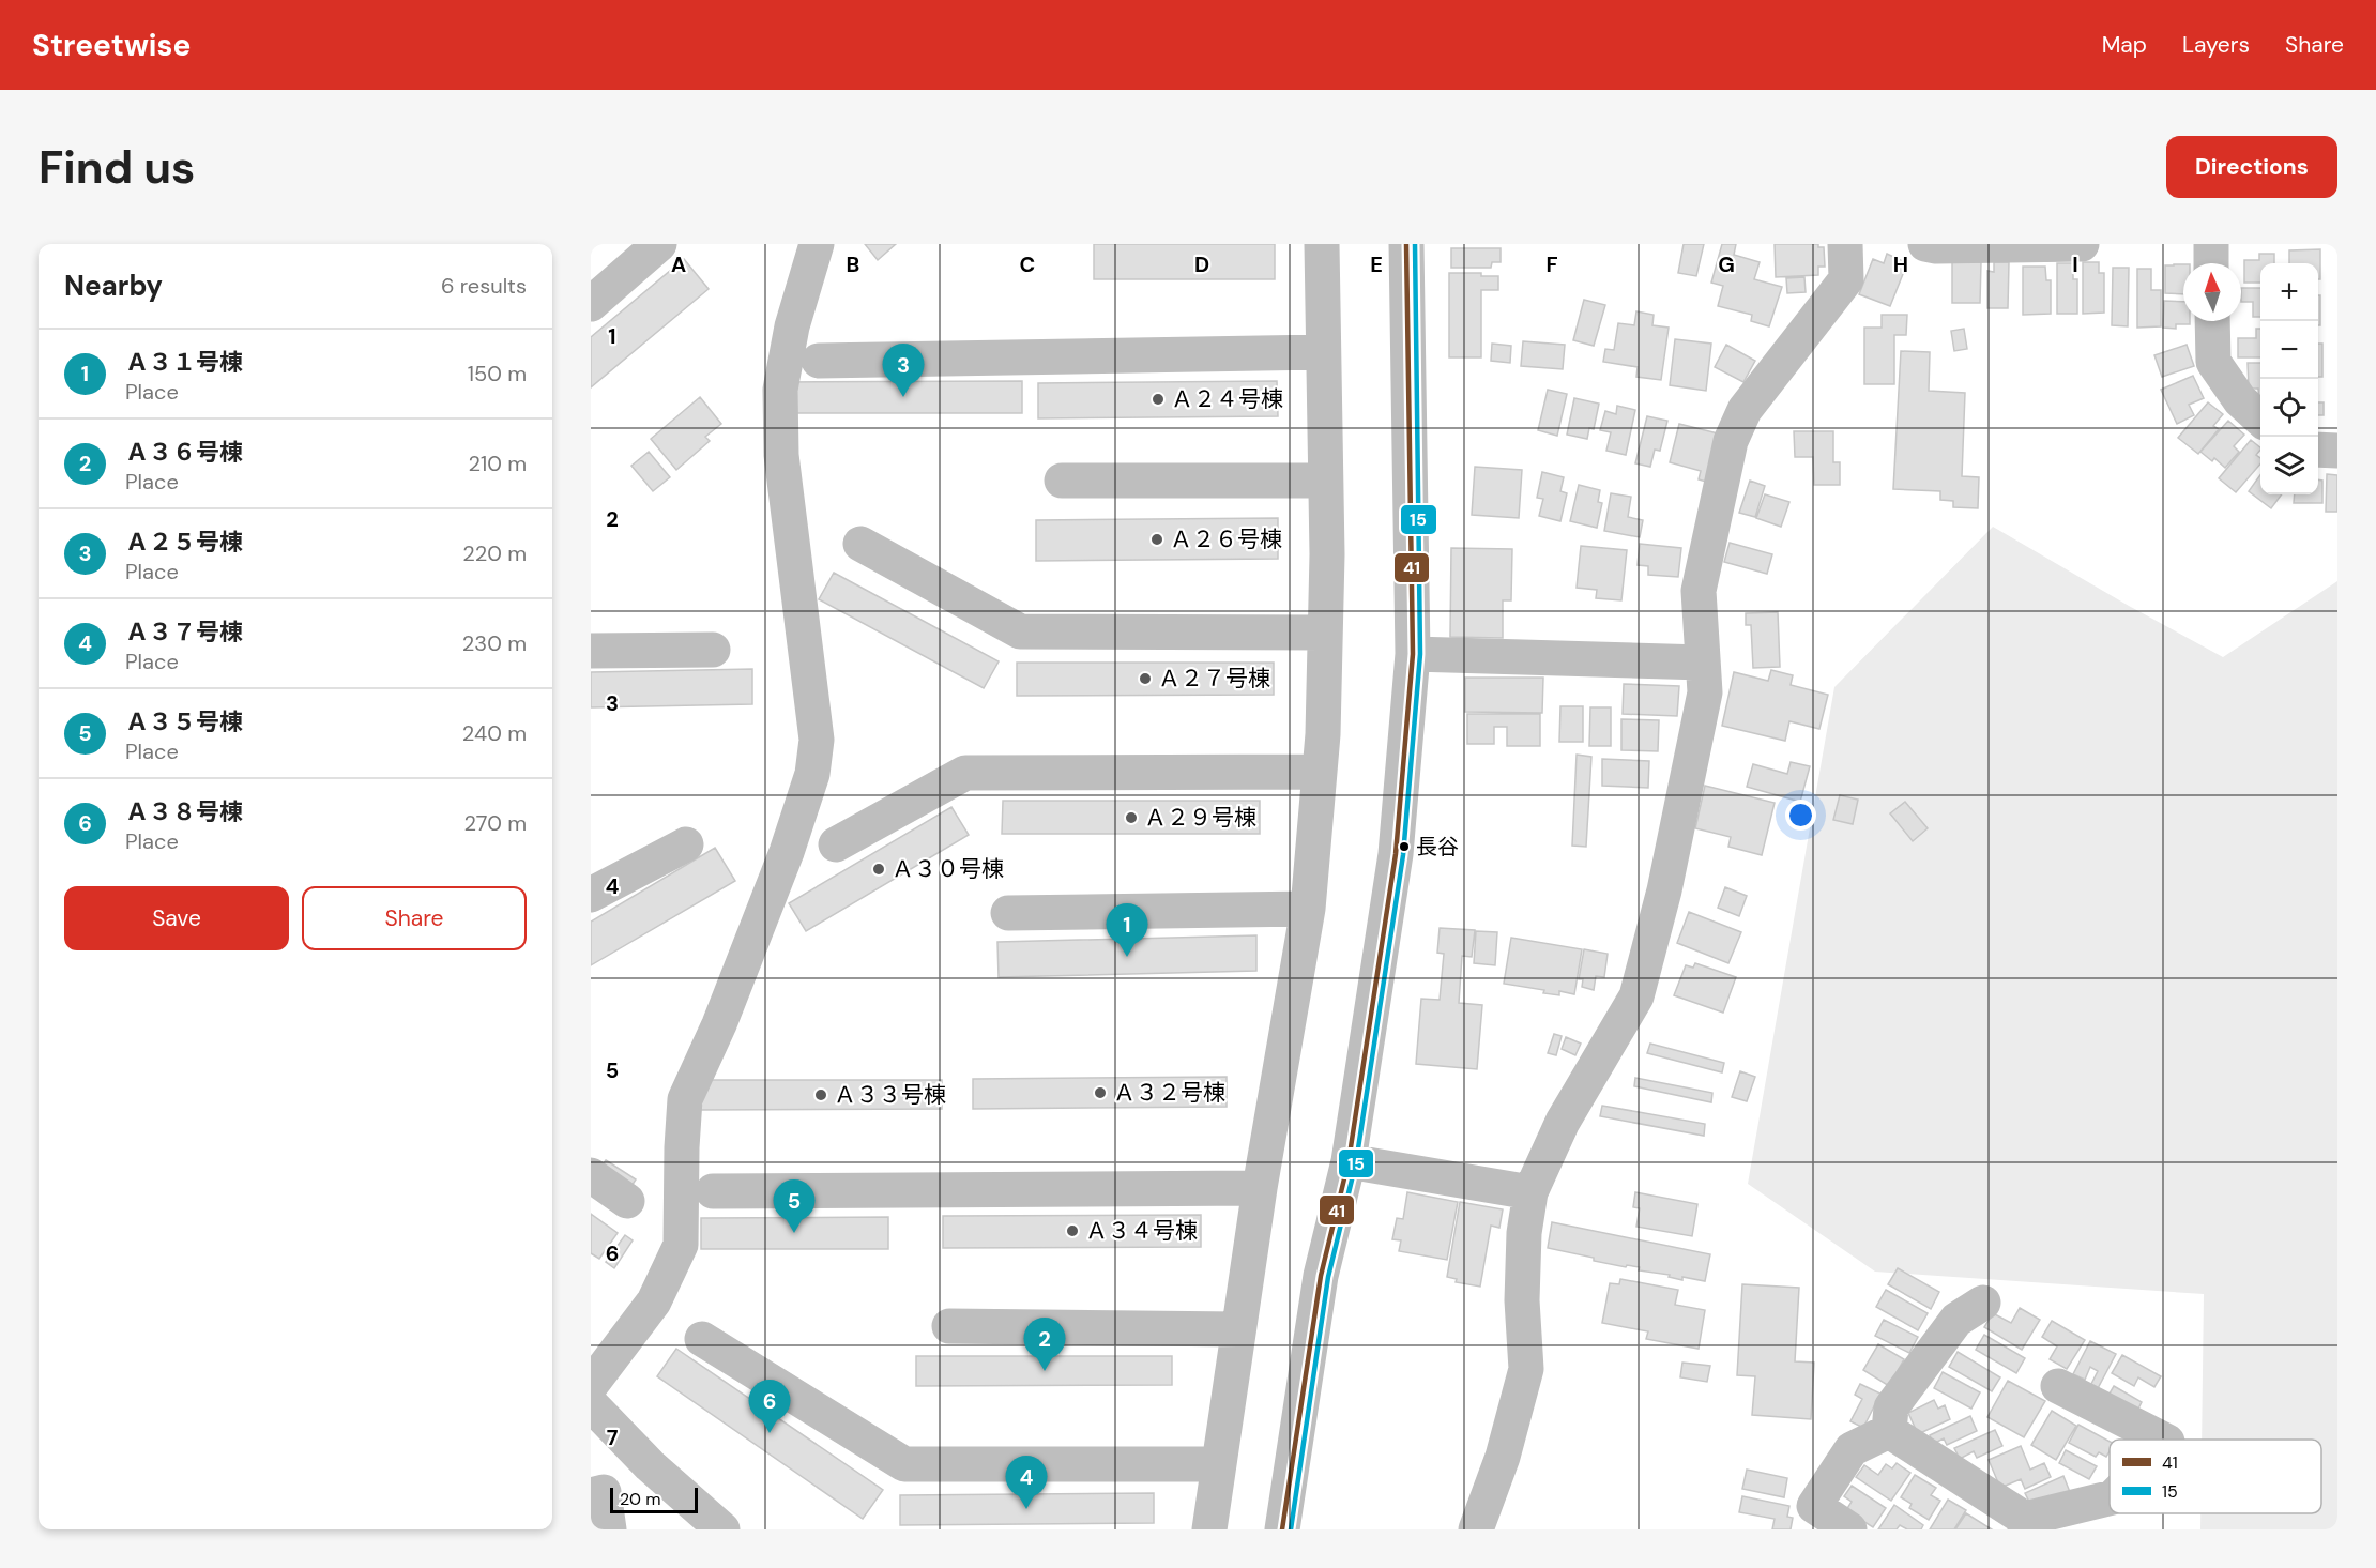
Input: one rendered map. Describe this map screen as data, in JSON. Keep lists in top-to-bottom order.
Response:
{
  "places": [
    "Ａ２４号棟",
    "Ａ２６号棟",
    "Ａ２７号棟",
    "Ａ２９号棟",
    "長谷",
    "Ａ３０号棟",
    "Ａ３２号棟",
    "Ａ３３号棟",
    "Ａ３４号棟"
  ],
  "lines": ["transit line 41", "transit line 15"],
  "legend": ["41", "15"],
  "scale_bar": "20 m",
  "north": "top",
  "page": {
    "header": "Streetwise",
    "nav": ["Map", "Layers", "Share"],
    "buttons": [
      "Directions",
      ["Save", "Share"]
    ],
    "title": "Find us",
    "heading": ["Nearby", "6 results"],
    "map_buttons": ["+", "−"],
    "list": [
      {
        "mark": "1",
        "name": "Ａ３１号棟",
        "note": "Place",
        "value": "150 m"
      },
      {
        "mark": "2",
        "name": "Ａ３６号棟",
        "note": "Place",
        "value": "210 m"
      },
      {
        "mark": "3",
        "name": "Ａ２５号棟",
        "note": "Place",
        "value": "220 m"
      },
      {
        "mark": "4",
        "name": "Ａ３７号棟",
        "note": "Place",
        "value": "230 m"
      },
      {
        "mark": "5",
        "name": "Ａ３５号棟",
        "note": "Place",
        "value": "240 m"
      },
      {
        "mark": "6",
        "name": "Ａ３８号棟",
        "note": "Place",
        "value": "270 m"
      }
    ],
    "pins": [
      "3",
      "1",
      "5",
      "2",
      "6",
      "4"
    ],
    "scale": "20 m"
  },
  "grid": {
    "columns": [
      "A",
      "B",
      "C",
      "D",
      "E",
      "F",
      "G",
      "H",
      "I"
    ],
    "rows": [
      "1",
      "2",
      "3",
      "4",
      "5",
      "6",
      "7"
    ]
  }
}
